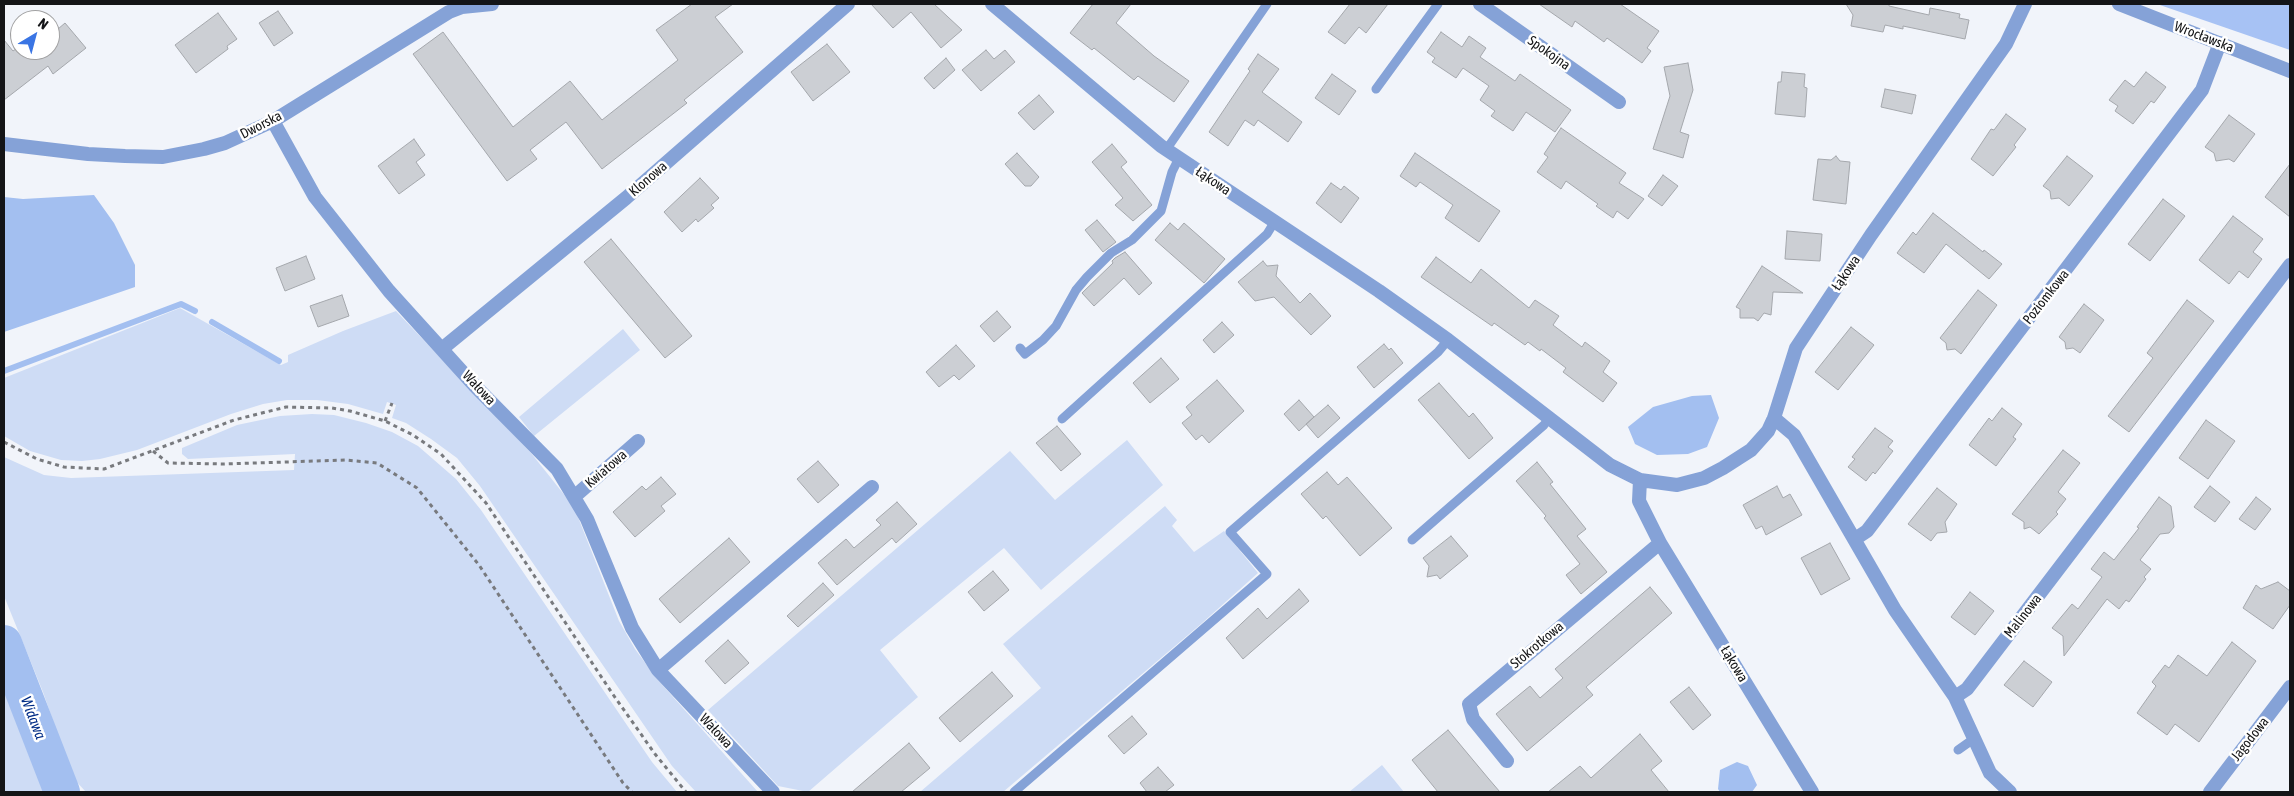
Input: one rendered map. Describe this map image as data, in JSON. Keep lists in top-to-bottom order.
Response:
{
  "streets": {
    "street": [
      "Wrocławska",
      "Spokojna",
      "Dworska",
      "Klonowa",
      "Łąkowa",
      "Poziomkowa",
      "Wałowa",
      "Kwiatowa",
      "Malinowa",
      "Stokrotkowa",
      "Jagodowa"
    ]
  },
  "crossings": [
    ["Wrocławska", "Poziomkowa"],
    ["Dworska", "Wałowa"],
    ["Klonowa", "Wałowa"],
    ["Łąkowa", "Stokrotkowa"],
    ["Wałowa", "Kwiatowa"]
  ],
  "water": ["Widawa"],
  "north": "top right"
}
